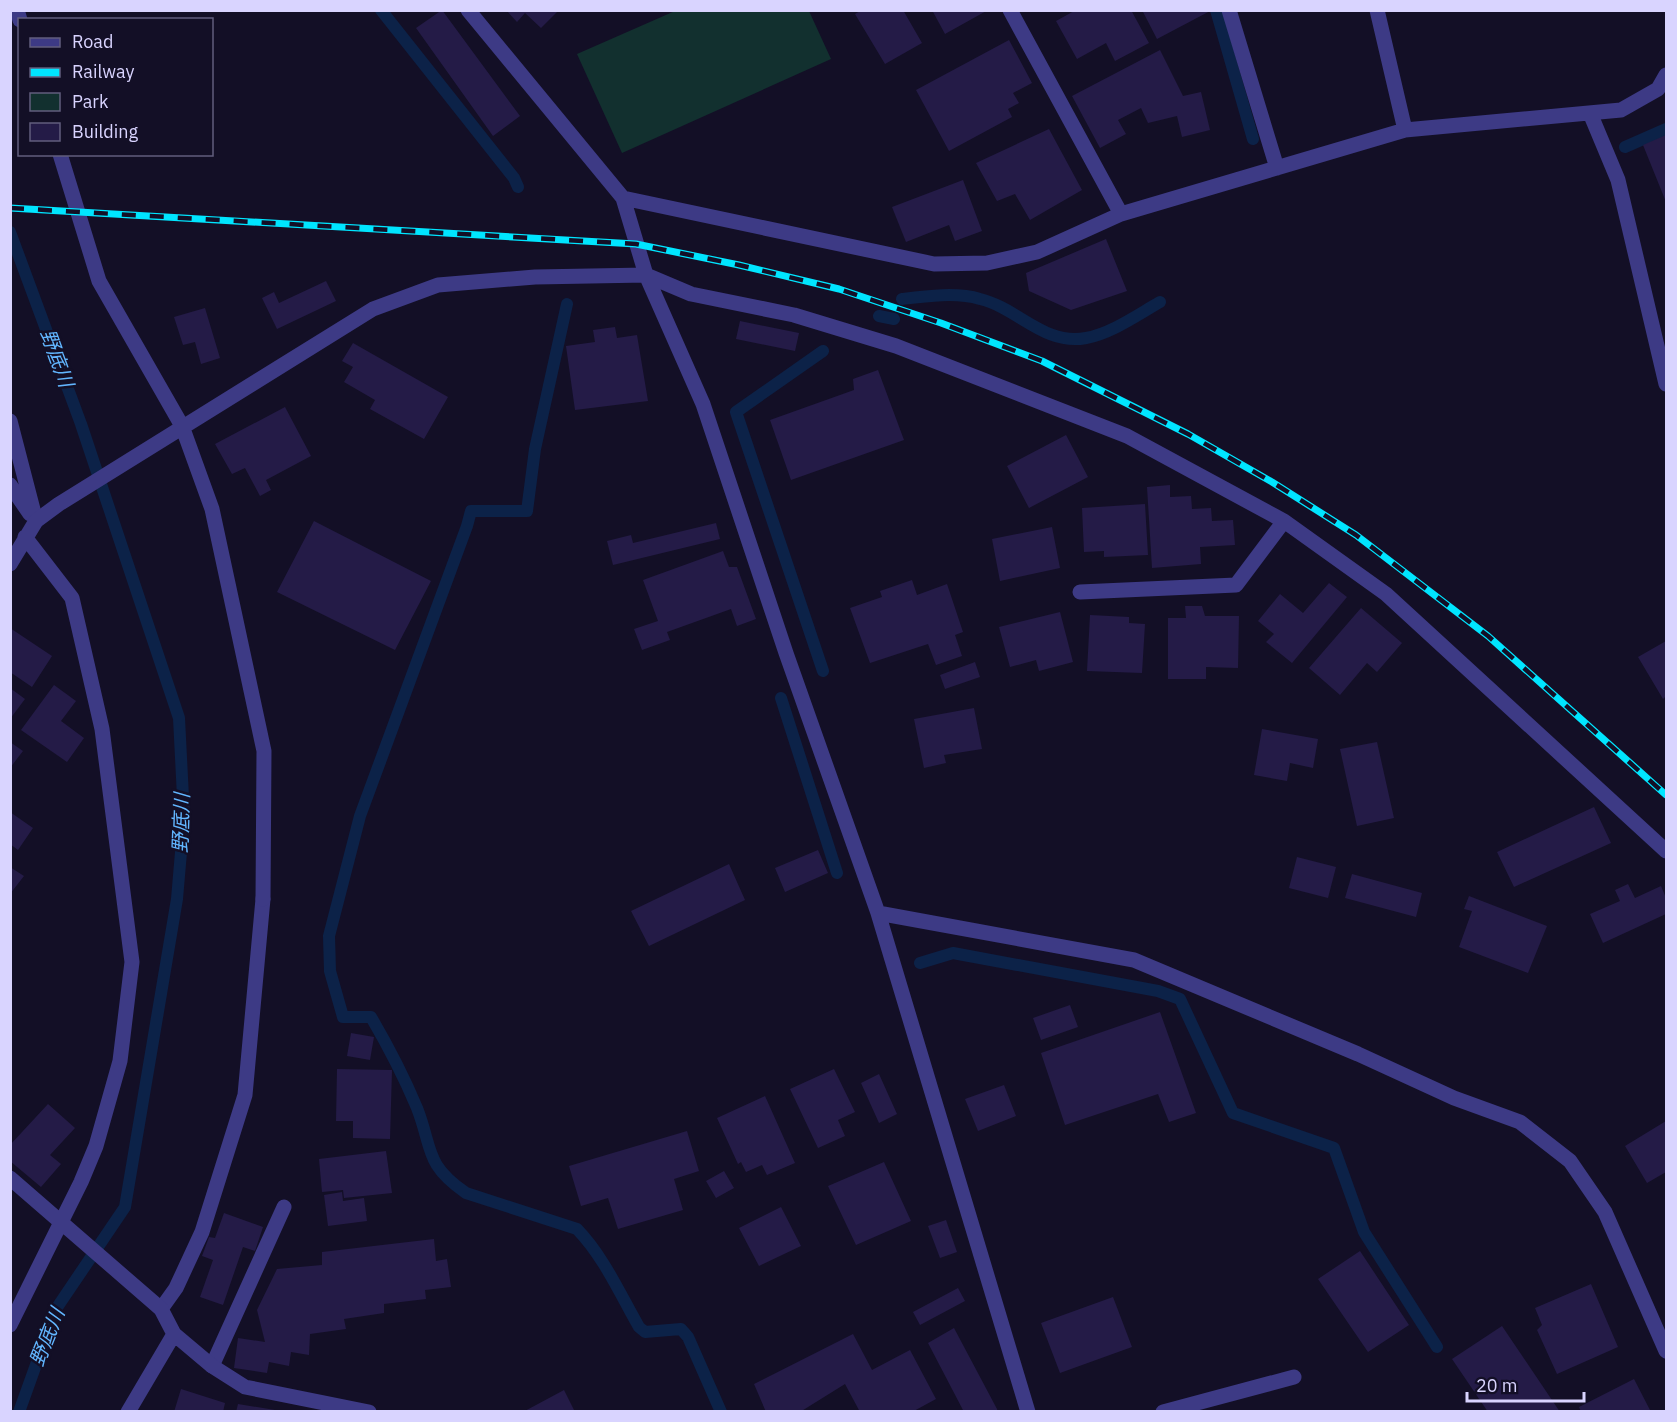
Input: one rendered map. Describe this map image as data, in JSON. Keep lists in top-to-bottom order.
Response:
{
  "water": ["野底川"],
  "legend": [
    "Road",
    "Railway",
    "Park",
    "Building"
  ],
  "scale_bar": "20 m"
}
